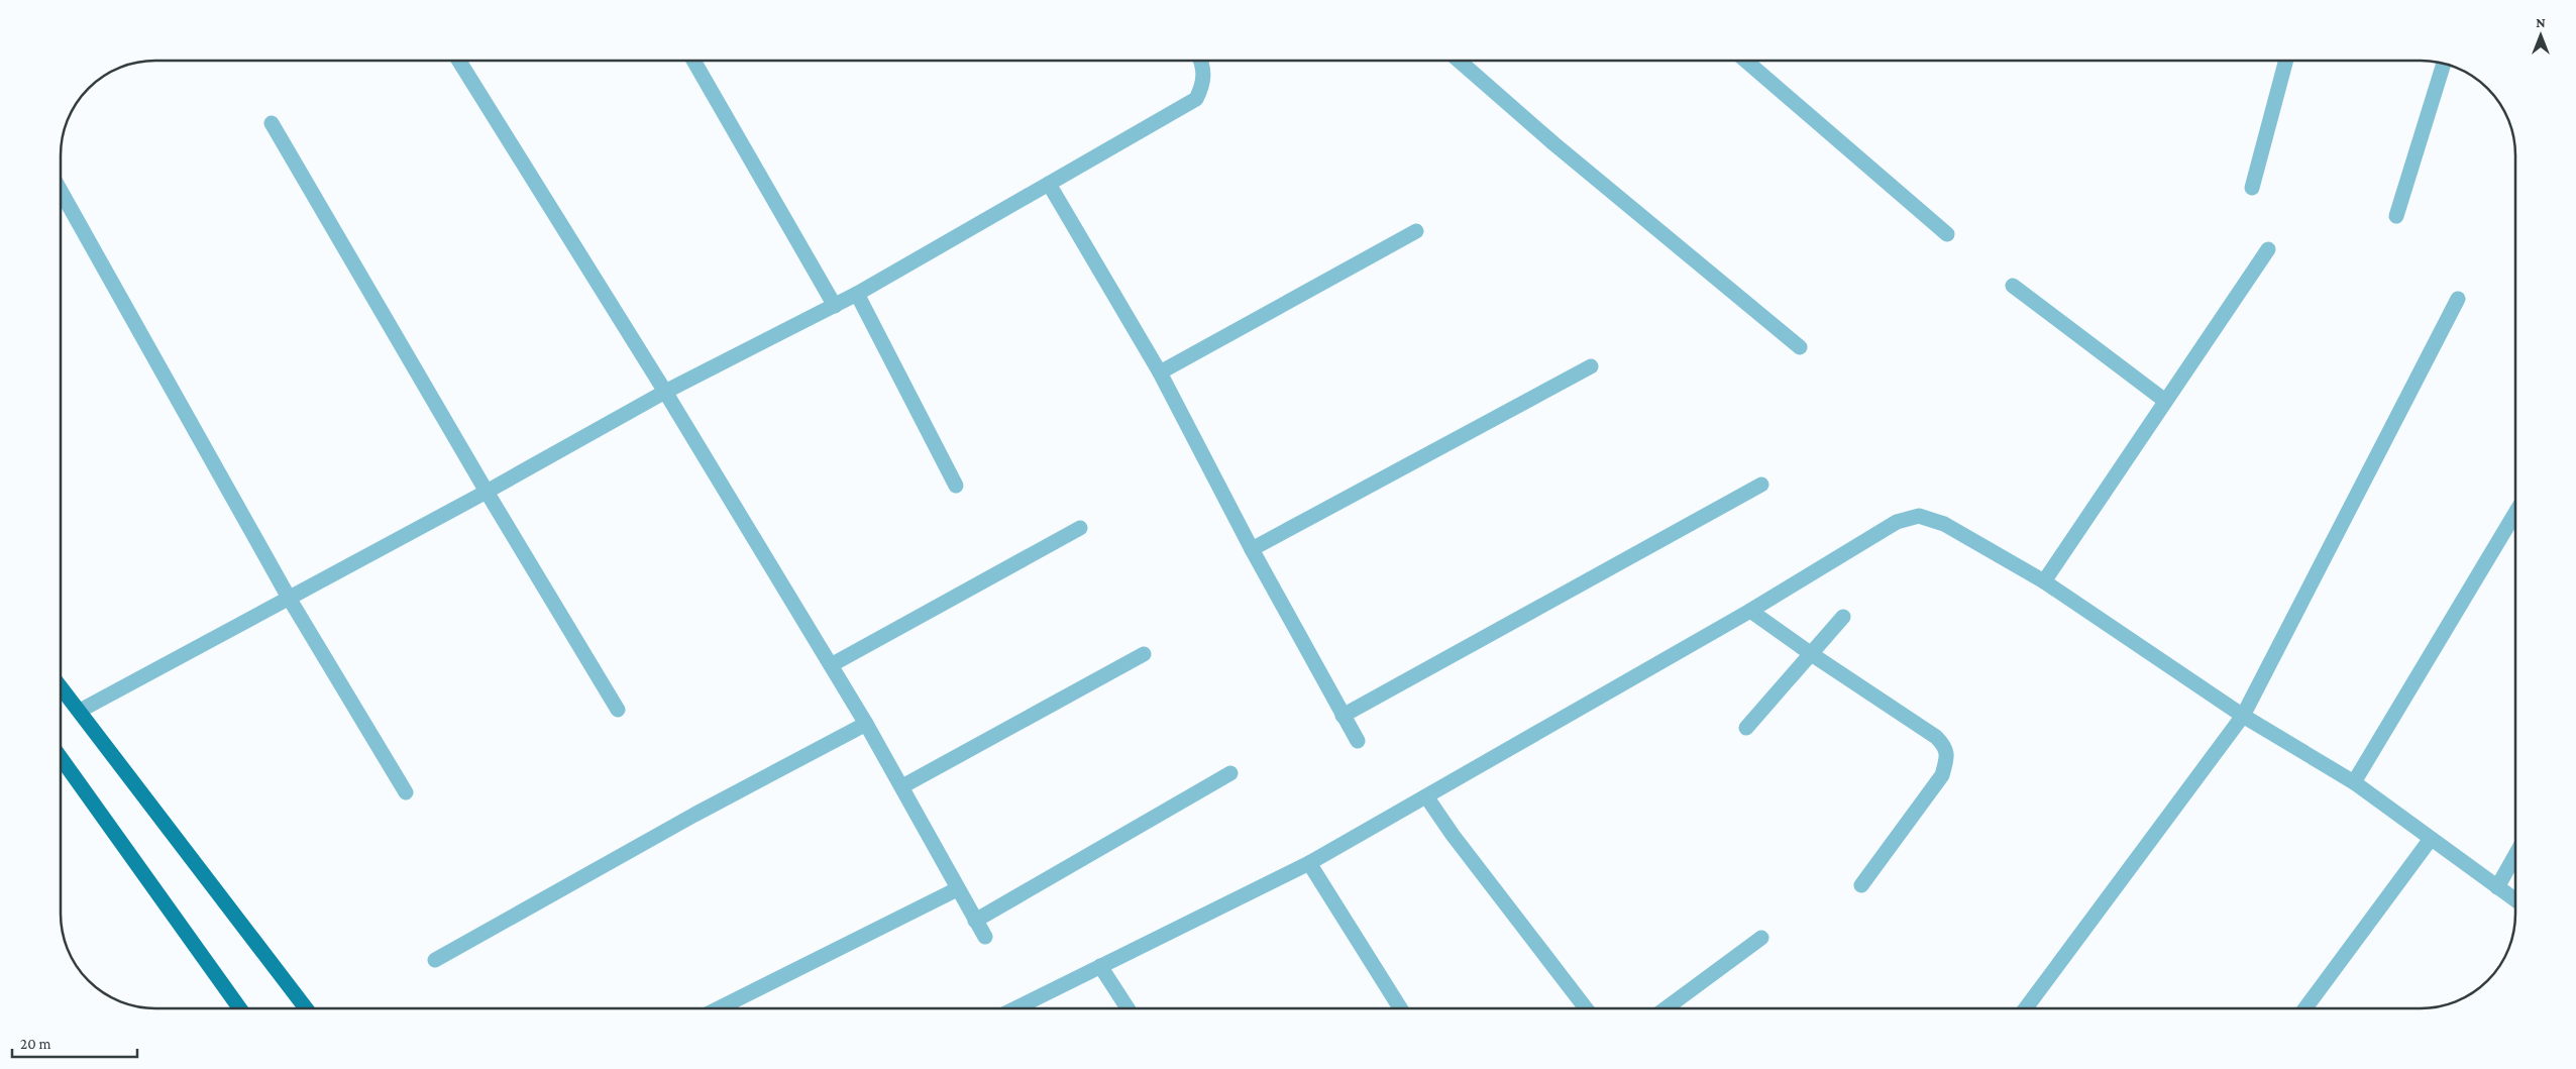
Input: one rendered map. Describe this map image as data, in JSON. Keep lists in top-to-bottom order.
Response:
{
  "scale_bar": "20 m",
  "north": "top"
}
